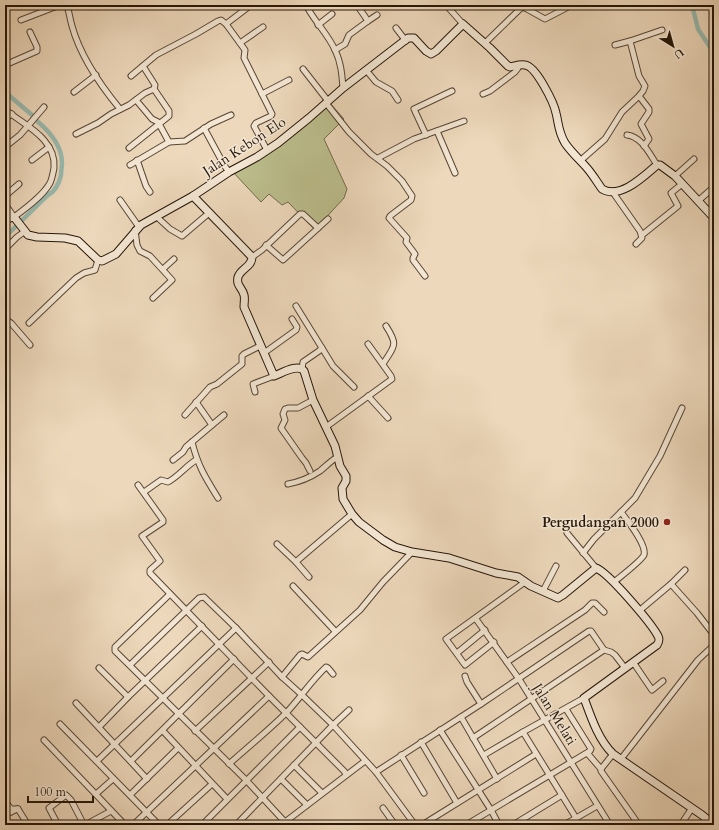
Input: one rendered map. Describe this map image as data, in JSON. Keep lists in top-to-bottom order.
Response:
{
  "streets": {
    "street": ["Jalan Kebon Elo", "Jalan Melati"]
  },
  "places": ["Pergudangan 2000"],
  "scale_bar": "100 m",
  "north": "bottom right"
}
